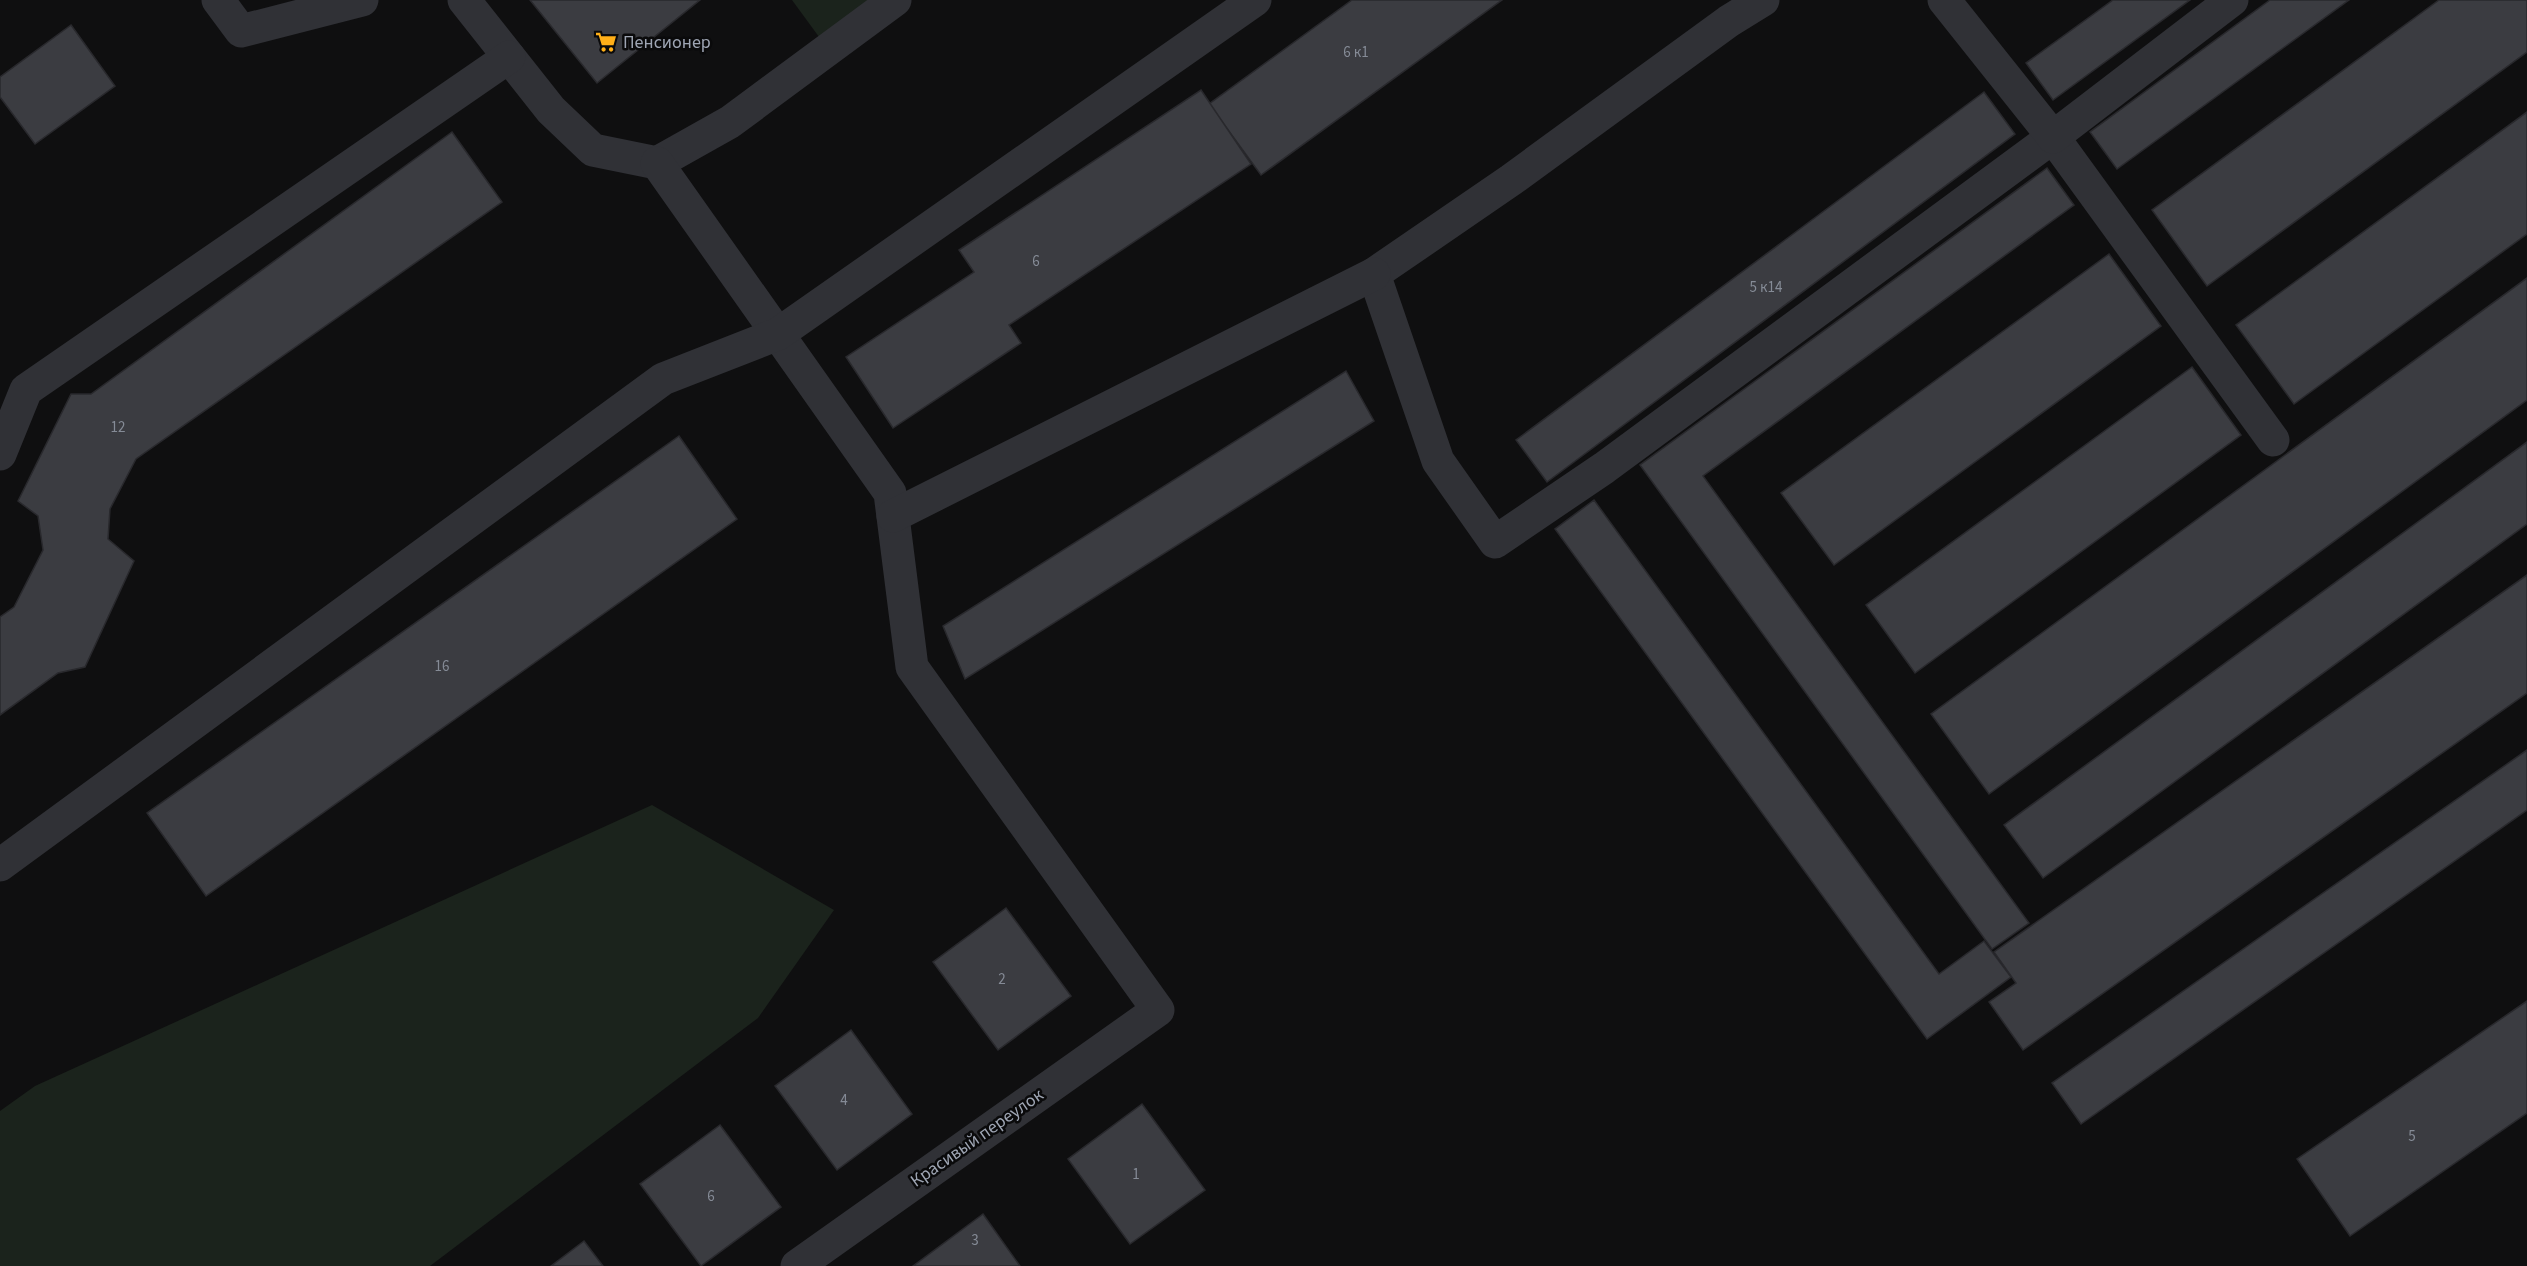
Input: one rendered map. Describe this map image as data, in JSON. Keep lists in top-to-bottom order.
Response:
{
  "streets": {
    "street": ["Красивый переулок"]
  },
  "places": {
    "supermarket": ["Пенсионер"]
  },
  "house_numbers": [
    "6 к1",
    "6",
    "5 к14",
    "12",
    "16",
    "2",
    "4",
    "5",
    "1",
    "6",
    "3"
  ]
}
